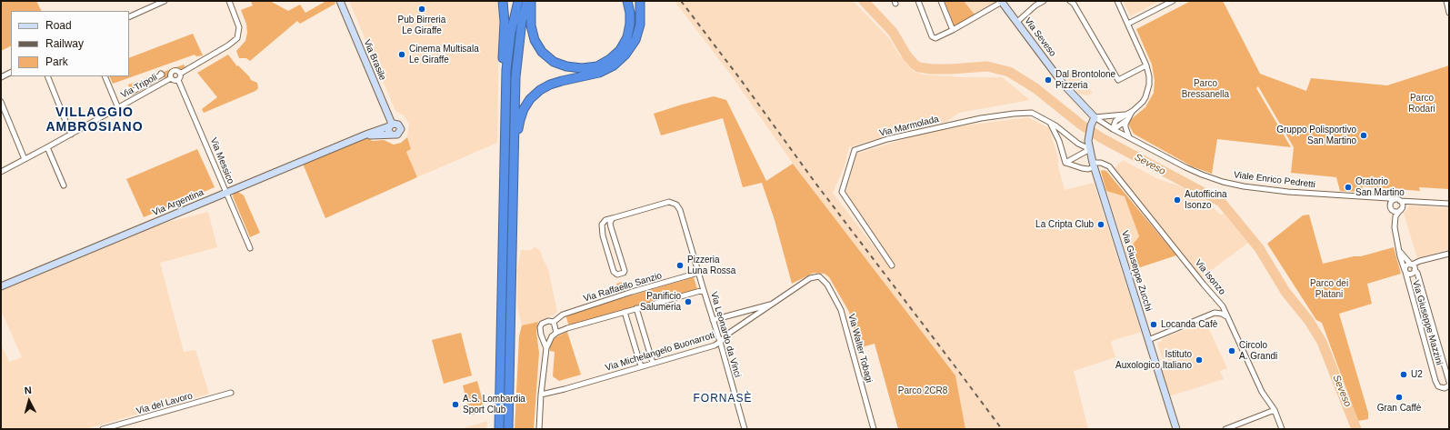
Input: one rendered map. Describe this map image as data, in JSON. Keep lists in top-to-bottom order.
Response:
{
  "streets": {
    "street": [
      "Via Seveso",
      "Via Brasile",
      "Via Tripoli",
      "Via Marmolada",
      "Via Messico",
      "Viale Enrico Pedretti",
      "Via Argentina",
      "Via Giuseppe Zucchi",
      "Via Isonzo",
      "Via Raffaello Sanzio",
      "Via Giuseppe Mazzini",
      "Via Leonardo da Vinci",
      "Via Walter Tobagi",
      "Via Michelangelo Buonarroti",
      "Via del Lavoro"
    ]
  },
  "crossings": [
    ["Via Seveso", "Viale Enrico Pedretti"],
    ["Via Seveso", "Via Giuseppe Zucchi"],
    ["Via Brasile", "Via Argentina"],
    ["Via Tripoli", "Via Messico"],
    ["Via Marmolada", "Via Giuseppe Zucchi"],
    ["Via Messico", "Via Argentina"],
    ["Viale Enrico Pedretti", "Via Giuseppe Zucchi"],
    ["Via Giuseppe Zucchi", "Via Isonzo"],
    ["Via Raffaello Sanzio", "Via Leonardo da Vinci"],
    ["Via Leonardo da Vinci", "Via Michelangelo Buonarroti"],
    ["Via Walter Tobagi", "Via Michelangelo Buonarroti"]
  ],
  "districts": ["VILLAGGIO AMBROSIANO", "FORNASÈ"],
  "water": ["Seveso"],
  "parks": [
    "Parco Bressanella",
    "Parco Rodari",
    "Parco dei Platani",
    "Parco 2CR8"
  ],
  "places": [
    "Pub Birreria Le Giraffe",
    "Cinema Multisala Le Giraffe",
    "Dal Brontolone Pizzeria",
    "Gruppo Polisportivo San Martino",
    "Oratorio San Martino",
    "Autofficina Isonzo",
    "La Cripta Club",
    "Pizzeria Luna Rossa",
    "Panificio Salumeria",
    "Locanda Cafè",
    "Circolo A. Grandi",
    "Istituto Auxologico Italiano",
    "U2",
    "Gran Caffė",
    "A.S. Lombardia Sport Club"
  ],
  "legend": ["Road", "Railway", "Park"],
  "north": "top"
}
